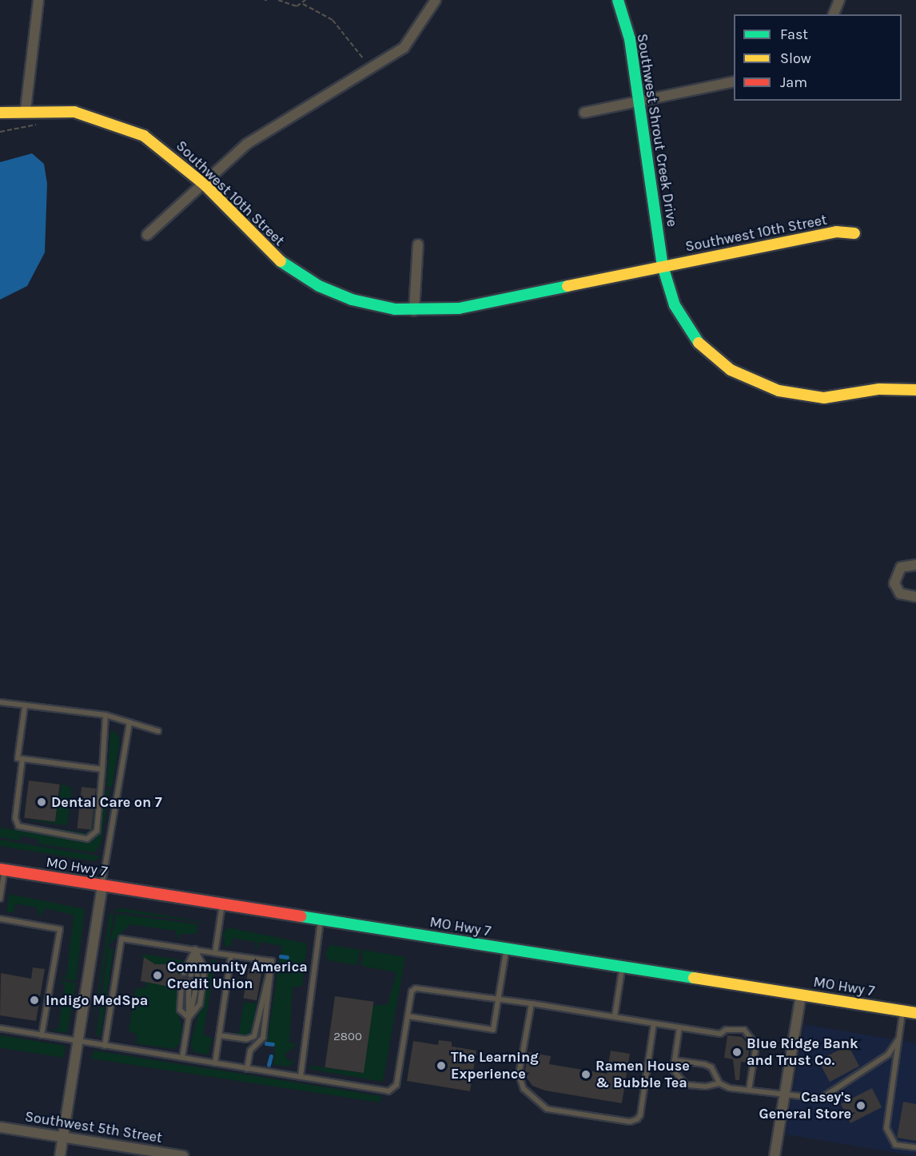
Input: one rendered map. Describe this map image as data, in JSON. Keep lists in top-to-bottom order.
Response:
{
  "streets": {
    "street": [
      "Southwest Shrout Creek Drive",
      "Southwest 10th Street",
      "MO Hwy 7",
      "Southwest 5th Street"
    ]
  },
  "crossings": [
    ["Southwest Shrout Creek Drive", "Southwest 10th Street"]
  ],
  "places": [
    "Dental Care on 7",
    "Community America Credit Union",
    "Indigo MedSpa",
    "Blue Ridge Bank and Trust Co.",
    "The Learning Experience",
    "Ramen House & Bubble Tea",
    "Casey's General Store"
  ],
  "house_numbers": ["2800"],
  "legend": ["Fast", "Slow", "Jam"]
}
